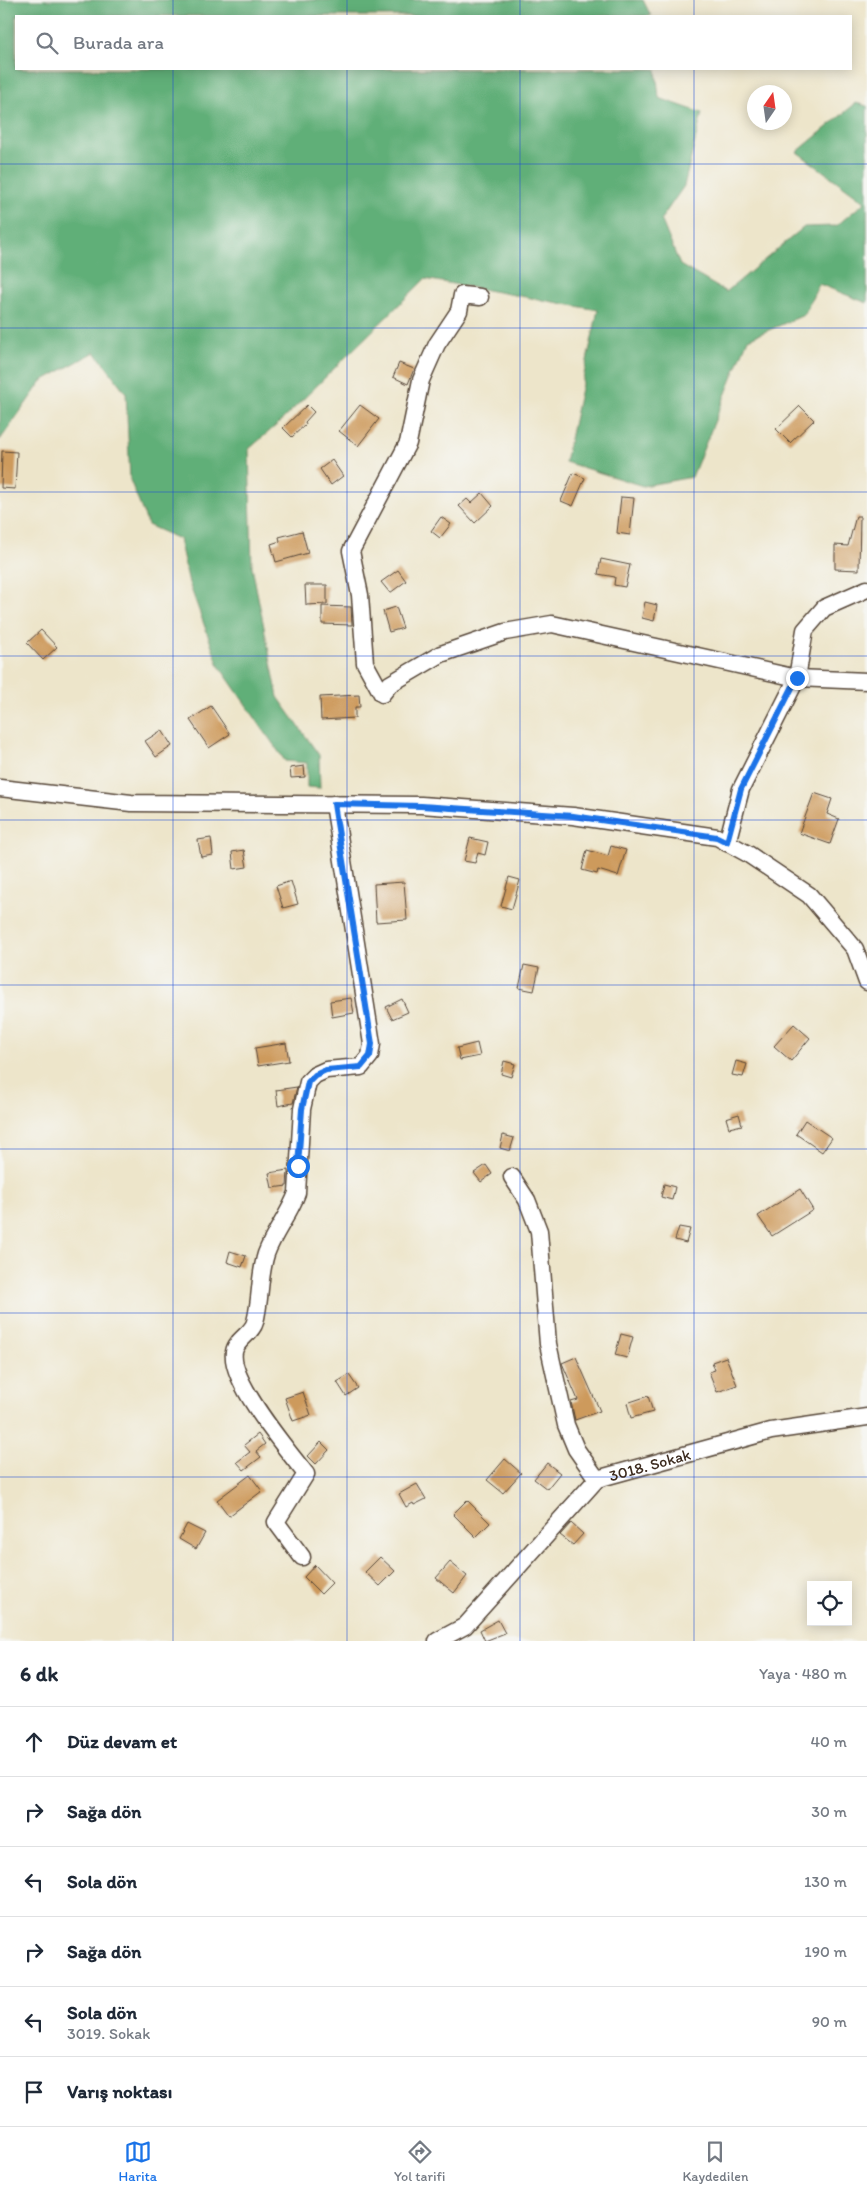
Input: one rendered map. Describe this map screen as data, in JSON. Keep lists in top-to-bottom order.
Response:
{
  "streets": {
    "street": ["3018. Sokak"]
  },
  "north": "top",
  "page": {
    "search": "Burada ara",
    "heading": ["6 dk", "Yaya · 480 m"],
    "list": [
      ["Düz devam et", "40 m"],
      ["Sağa dön", "30 m"],
      ["Sola dön", "130 m"],
      ["Sağa dön", "190 m"],
      ["Sola dön", "3019. Sokak", "90 m"],
      "Varış noktası"
    ],
    "nav": ["Harita", "Yol tarifi", "Kaydedilen"]
  }
}
